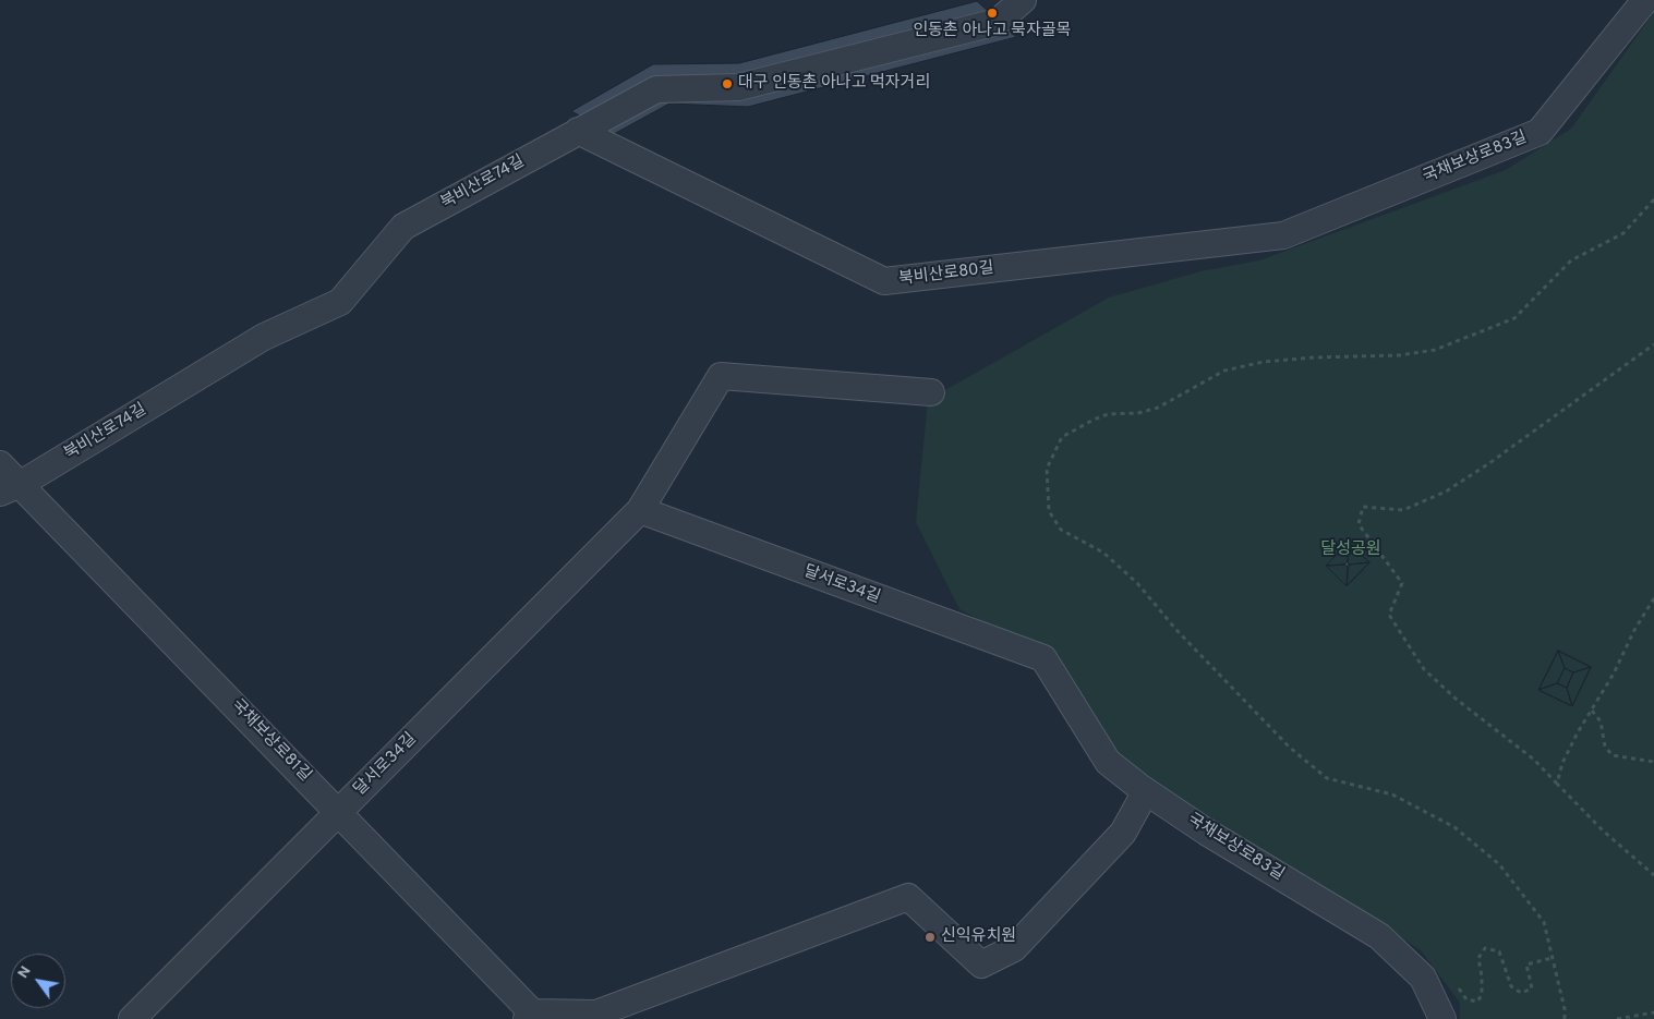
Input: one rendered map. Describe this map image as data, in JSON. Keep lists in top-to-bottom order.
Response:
{
  "streets": {
    "street": [
      "국채보상로83길",
      "북비산로74길",
      "북비산로80길",
      "달서로34길",
      "국채보상로81길"
    ]
  },
  "crossings": [
    ["국채보상로83길", "북비산로80길"],
    ["국채보상로83길", "달서로34길"],
    ["북비산로74길", "북비산로80길"],
    ["북비산로74길", "국채보상로81길"],
    ["달서로34길", "국채보상로81길"]
  ],
  "parks": ["달성공원"],
  "places": ["인동촌 아나고 묵자골목", "대구 인동촌 아나고 먹자거리", "신익유치원"],
  "north": "top left"
}
